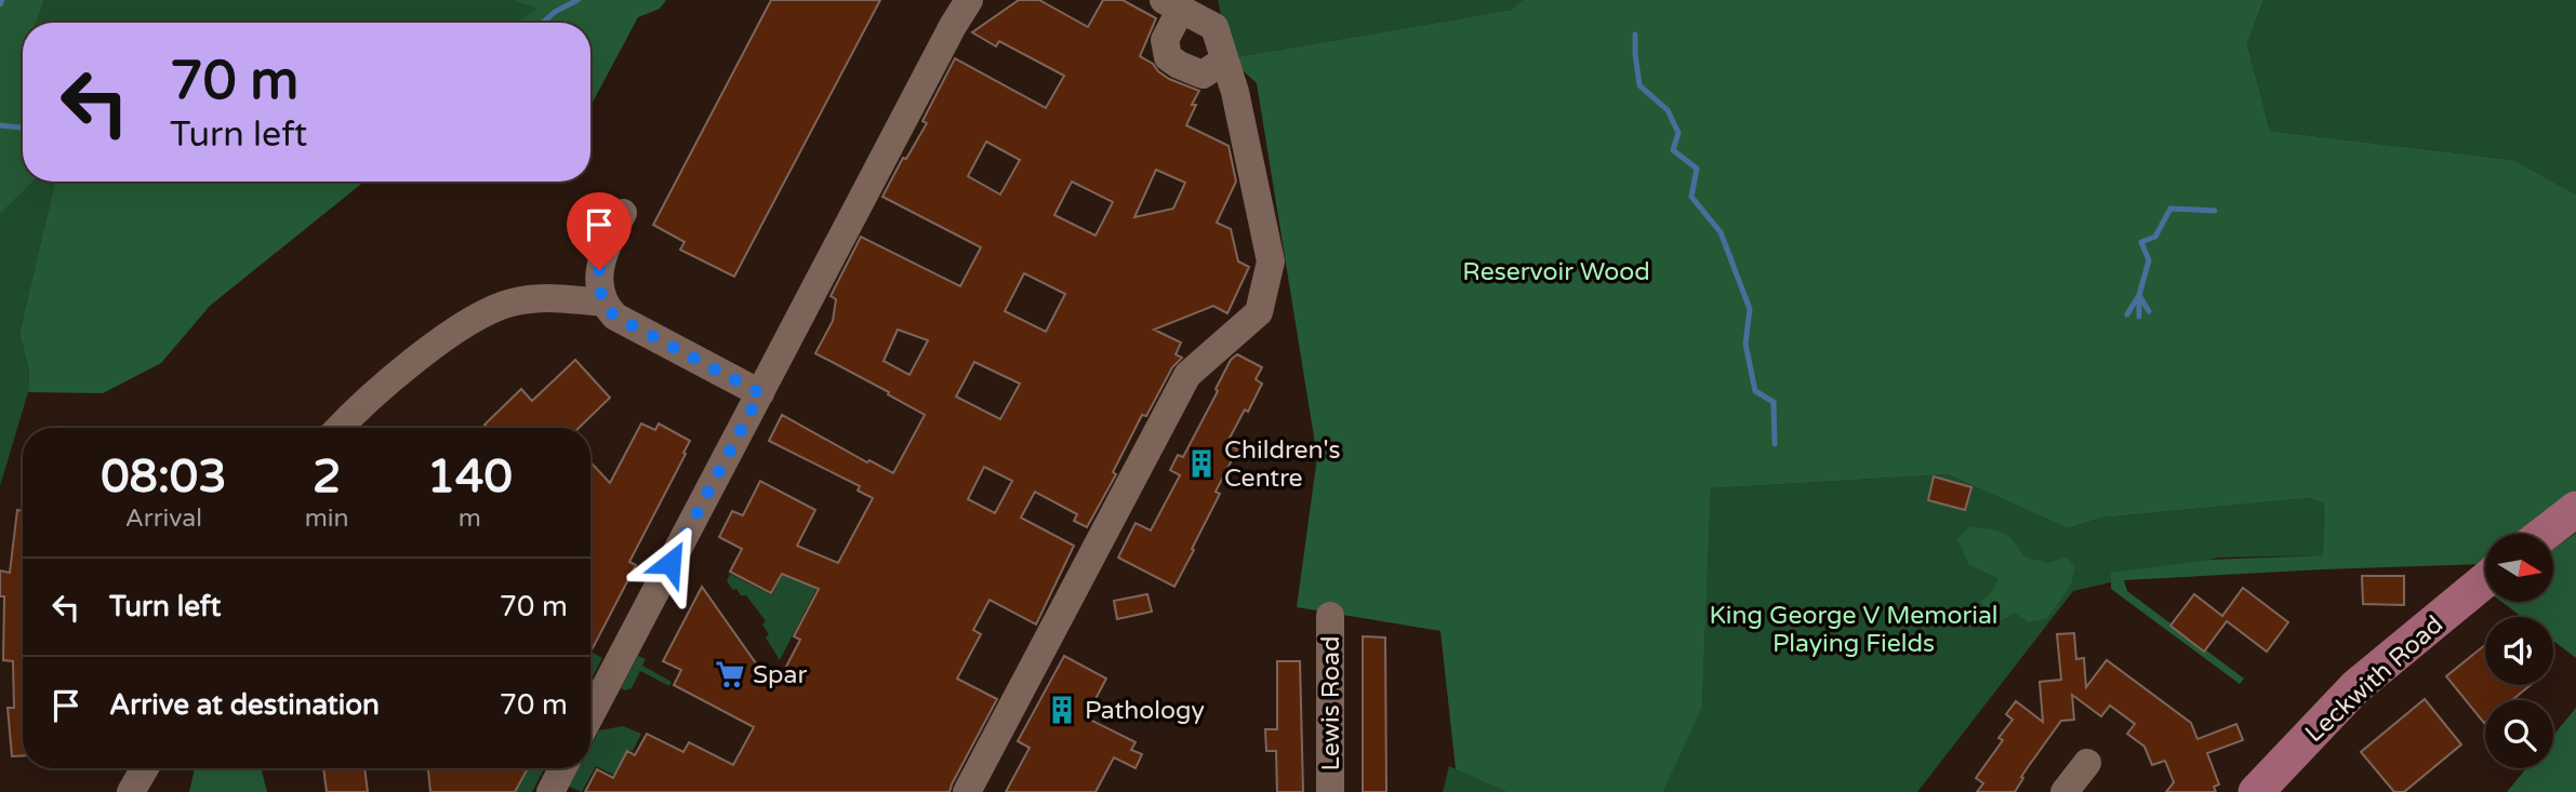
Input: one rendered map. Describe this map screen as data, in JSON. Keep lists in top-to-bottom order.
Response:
{
  "streets": {
    "main road": ["Leckwith Road"],
    "street": ["Lewis Road"]
  },
  "parks": ["Reservoir Wood", "King George V Memorial Playing Fields"],
  "places": {
    "building": ["Children's Centre", "Pathology"],
    "supermarket": ["Spar"]
  },
  "north": "right",
  "page": {
    "turn": ["70 m", "Turn left"],
    "eta": [
      "08:03",
      "Arrival",
      "2",
      "min",
      "140",
      "m"
    ],
    "list": [
      {
        "name": "Turn left",
        "value": "70 m"
      },
      {
        "name": "Arrive at destination",
        "value": "70 m"
      }
    ]
  }
}
